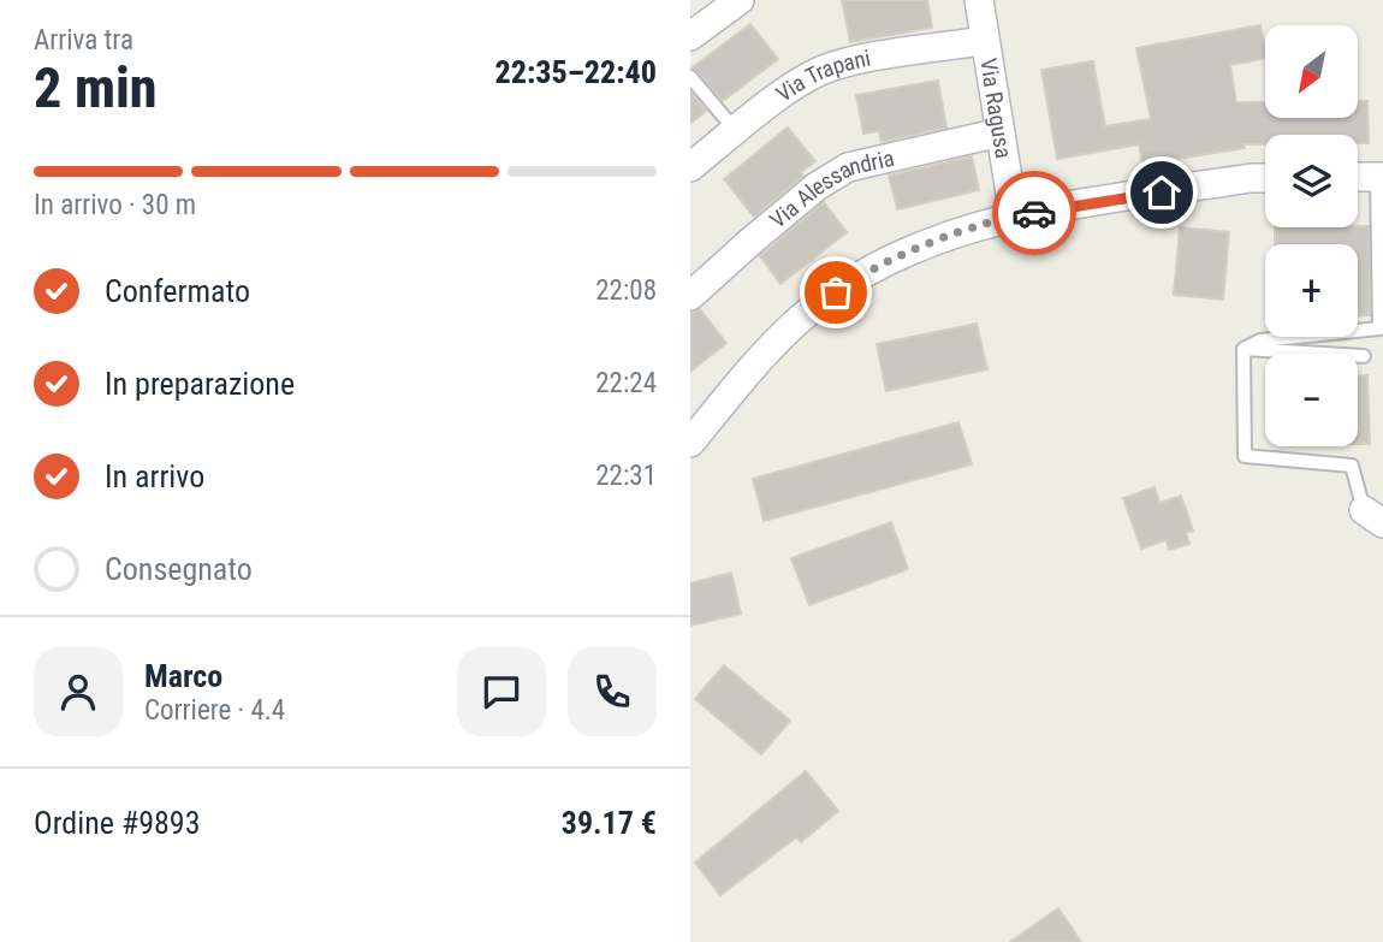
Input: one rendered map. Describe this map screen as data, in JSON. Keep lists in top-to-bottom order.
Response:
{
  "streets": {
    "street": ["Via Trapani", "Via Ragusa", "Via Alessandria"]
  },
  "crossings": [
    ["Via Trapani", "Via Ragusa"],
    ["Via Ragusa", "Via Alessandria"]
  ],
  "north": "bottom left",
  "page": {
    "heading": ["2 min", "Arriva tra", "22:35–22:40"],
    "panel": [
      "Marco",
      "Corriere · 4.4",
      "Ordine #9893",
      "39.17 €"
    ],
    "map_buttons": ["+", "−"],
    "bar": "In arrivo · 30 m",
    "list": [
      ["Confermato", "22:08"],
      ["In preparazione", "22:24"],
      ["In arrivo", "22:31"],
      "Consegnato"
    ]
  }
}
